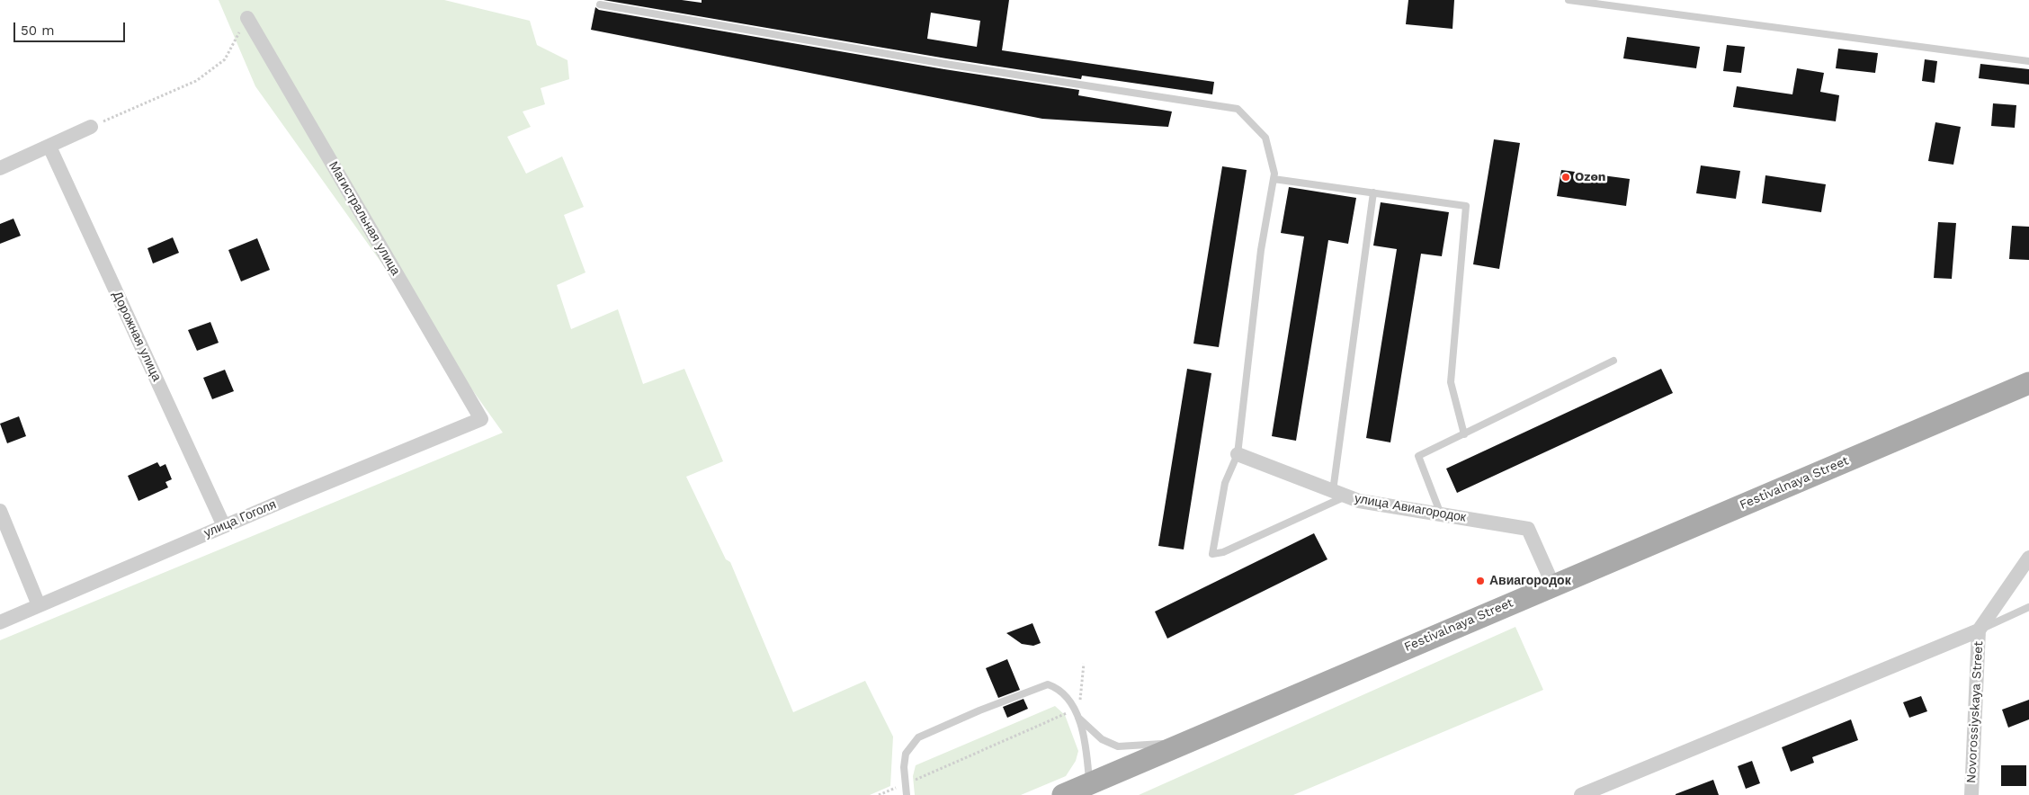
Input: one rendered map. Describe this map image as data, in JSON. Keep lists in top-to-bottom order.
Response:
{
  "streets": {
    "main road": ["Festivalnaya Street"],
    "street": [
      "Магистральная улица",
      "Дорожная улица",
      "улица Авиагородок",
      "улица Гоголя",
      "Novorossiyskaya Street"
    ]
  },
  "crossings": [
    ["Магистральная улица", "улица Гоголя"],
    ["Дорожная улица", "улица Гоголя"],
    ["Festivalnaya Street", "улица Авиагородок"]
  ],
  "places": ["Ozon", "Авиагородок"],
  "scale_bar": "50 m"
}
